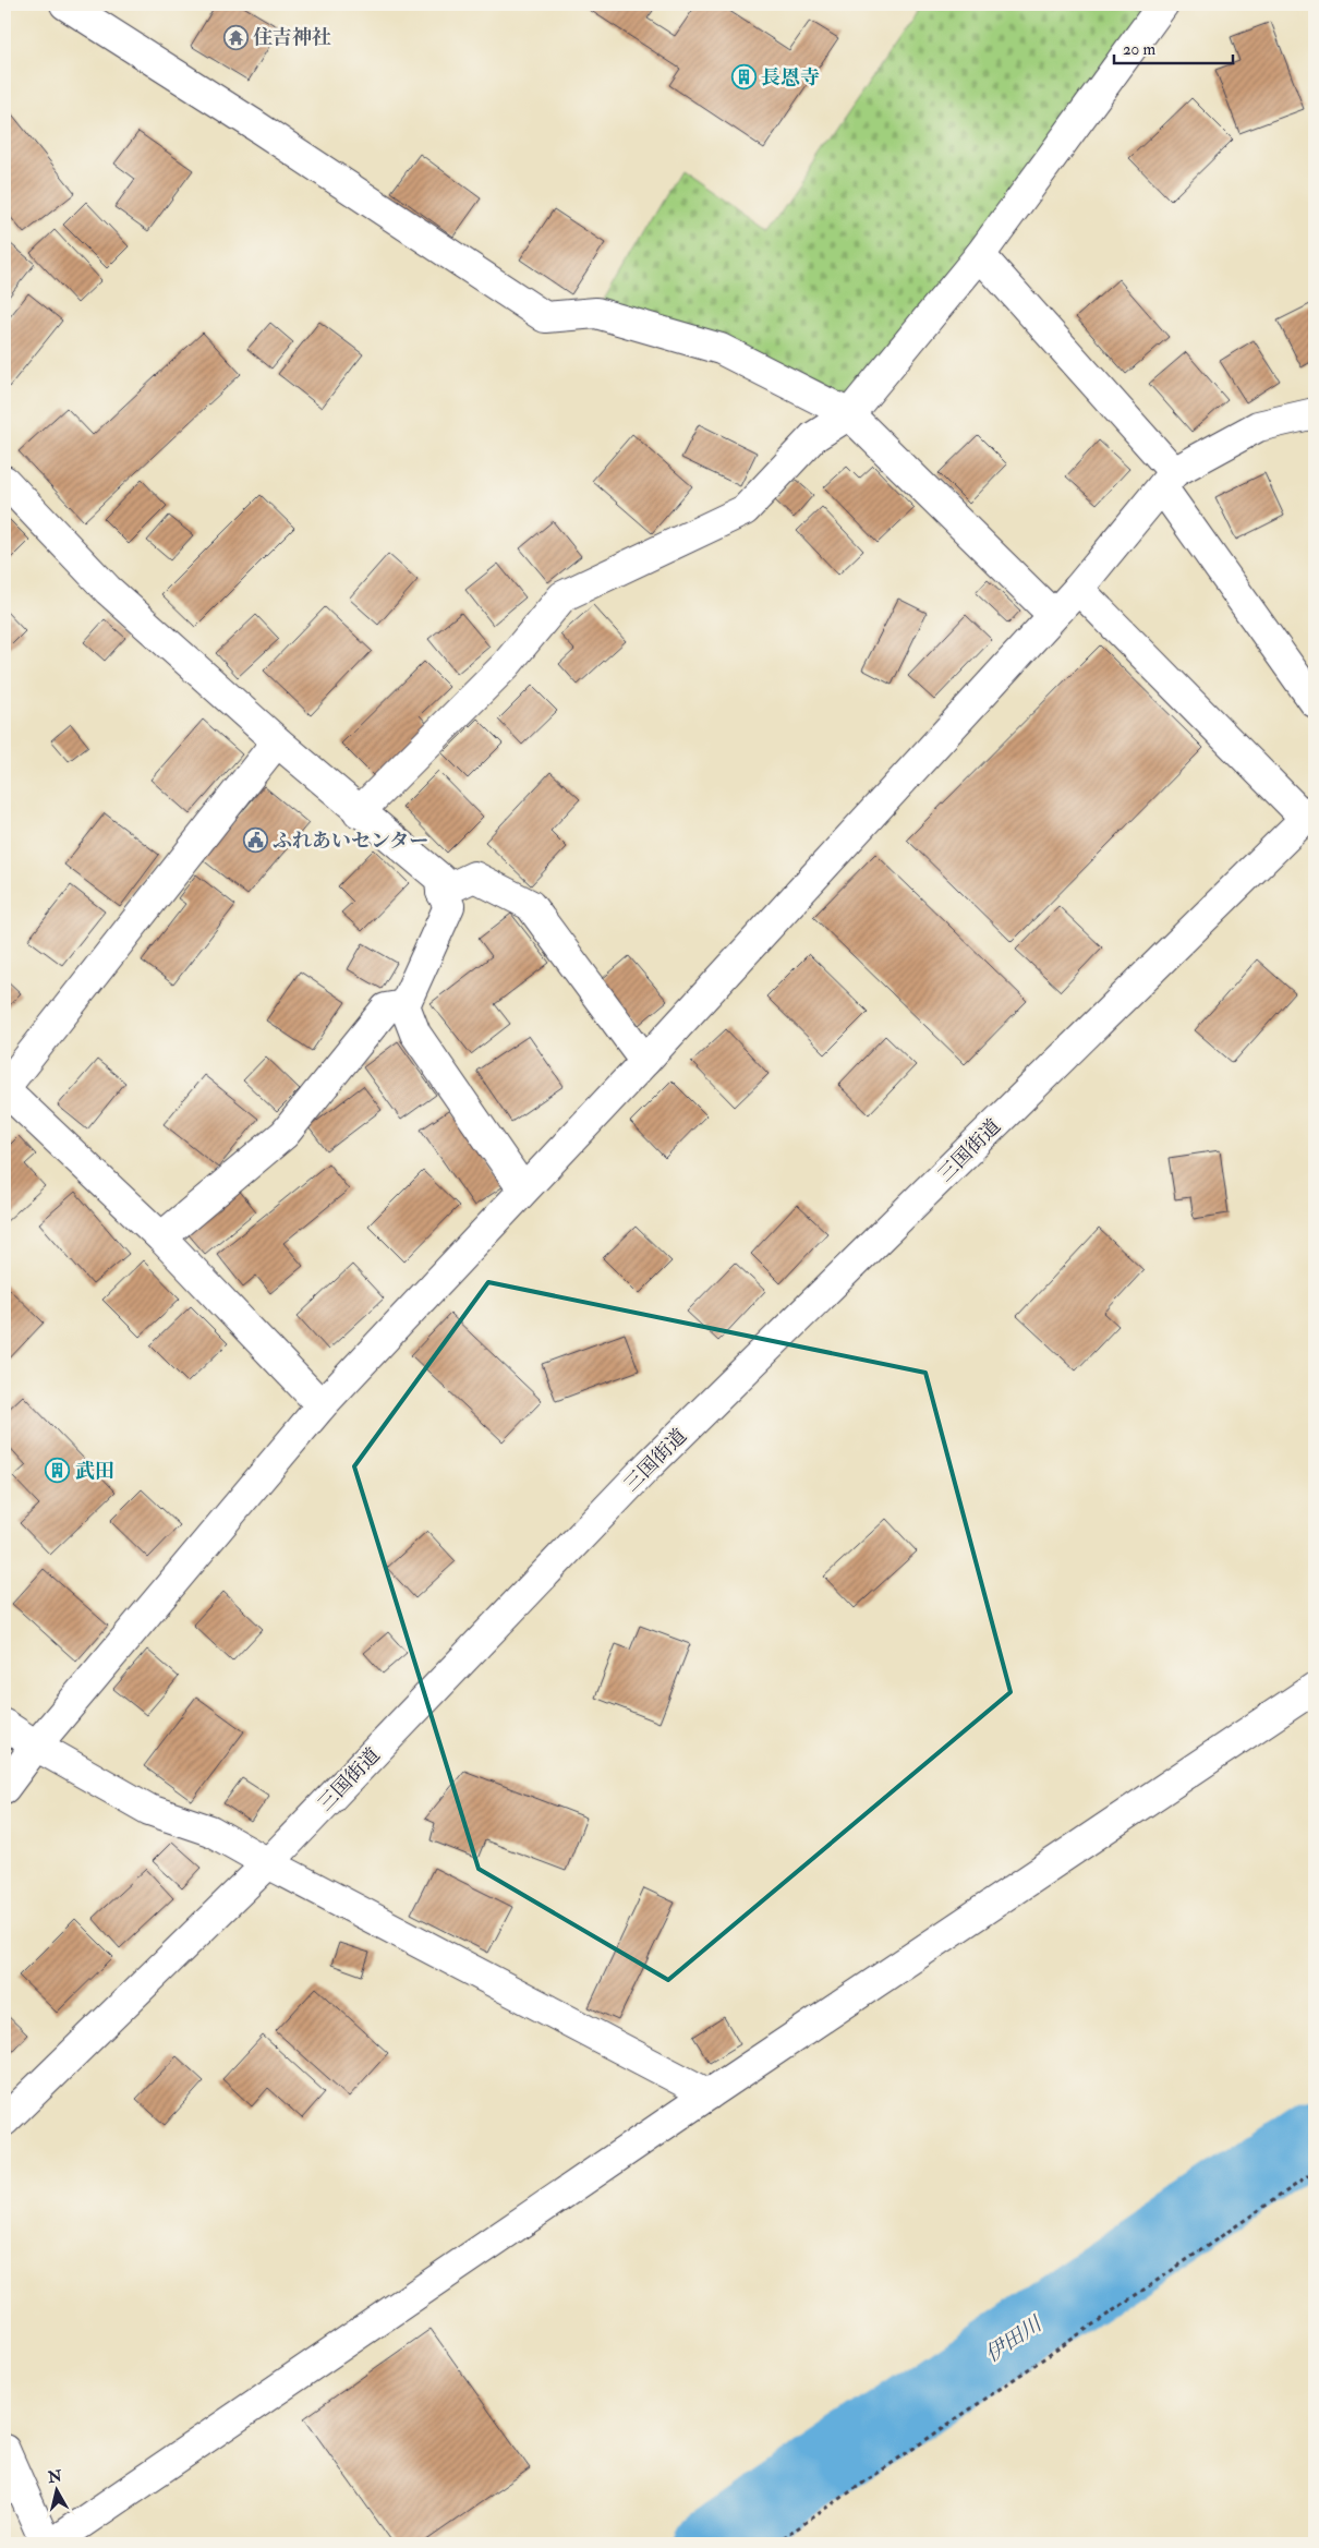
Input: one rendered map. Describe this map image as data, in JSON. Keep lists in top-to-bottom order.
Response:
{
  "streets": {
    "main road": ["三国街道"]
  },
  "water": ["伊田川"],
  "places": {
    "temple": ["住吉神社"],
    "building": ["長恩寺", "武田"],
    "public building": ["ふれあいセンター"]
  },
  "scale_bar": "20 m",
  "north": "top"
}
